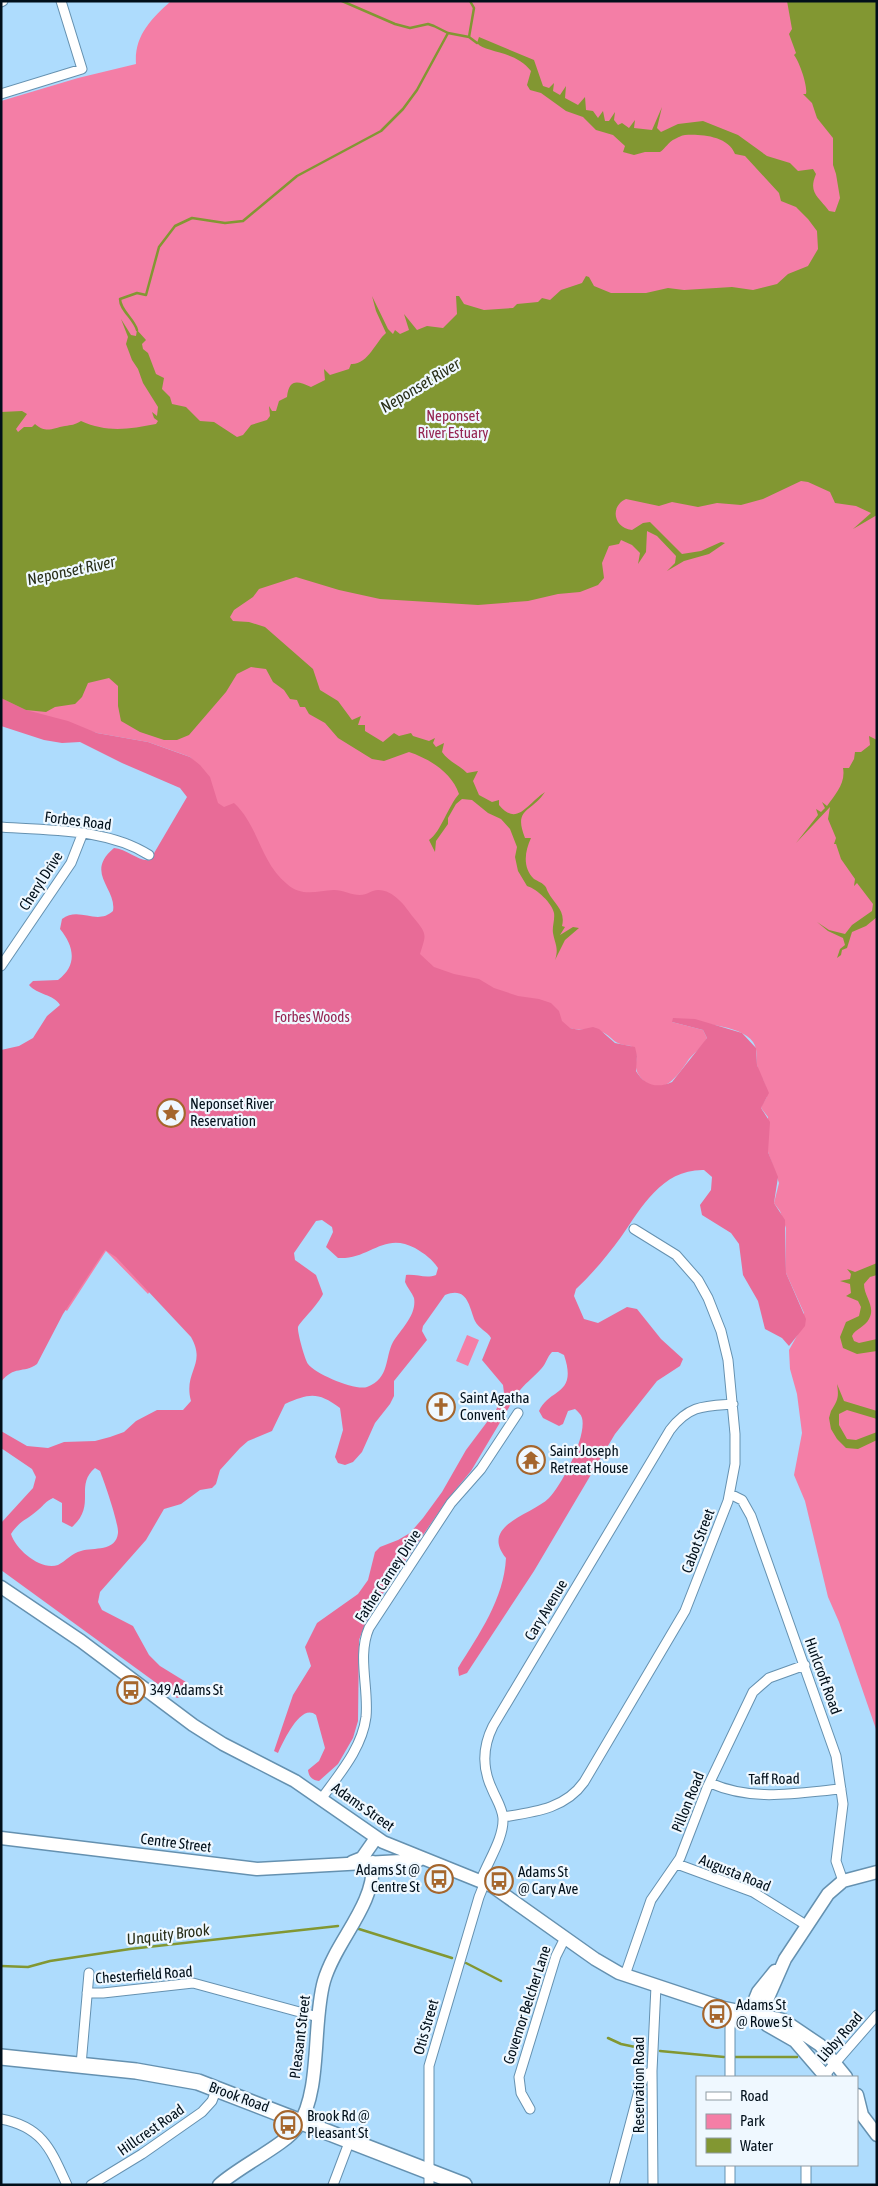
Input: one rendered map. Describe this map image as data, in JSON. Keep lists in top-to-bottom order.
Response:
{
  "streets": {
    "main road": [
      "Adams Street",
      "Centre Street",
      "Pleasant Street",
      "Brook Road"
    ],
    "street": [
      "Forbes Road",
      "Cheryl Drive",
      "Cabot Street",
      "Father Carney Drive",
      "Cary Avenue",
      "Hurlcroft Road",
      "Taff Road",
      "Pillon Road",
      "Augusta Road",
      "Chesterfield Road",
      "Governor Belcher Lane",
      "Otis Street",
      "Libby Road",
      "Reservation Road",
      "Hillcrest Road"
    ]
  },
  "crossings": [
    ["Forbes Road", "Cheryl Drive"],
    ["Cabot Street", "Cary Avenue"],
    ["Cabot Street", "Hurlcroft Road"],
    ["Father Carney Drive", "Adams Street"],
    ["Hurlcroft Road", "Taff Road"],
    ["Hurlcroft Road", "Pillon Road"],
    ["Taff Road", "Pillon Road"],
    ["Pillon Road", "Adams Street"],
    ["Pillon Road", "Augusta Road"],
    ["Adams Street", "Centre Street"],
    ["Adams Street", "Governor Belcher Lane"],
    ["Adams Street", "Otis Street"],
    ["Adams Street", "Libby Road"],
    ["Adams Street", "Reservation Road"],
    ["Centre Street", "Pleasant Street"],
    ["Chesterfield Road", "Pleasant Street"],
    ["Otis Street", "Brook Road"],
    ["Pleasant Street", "Brook Road"],
    ["Brook Road", "Hillcrest Road"]
  ],
  "water": ["Neponset River", "Unquity Brook"],
  "parks": ["Neponset River Estuary", "Forbes Woods"],
  "places": {
    "place": ["Neponset River Reservation"],
    "church": ["Saint Agatha Convent"],
    "temple": ["Saint Joseph Retreat House"],
    "bus stop": [
      "349 Adams St",
      "Adams St @ Centre St",
      "Adams St @ Cary Ave",
      "Adams St @ Rowe St",
      "Brook Rd @ Pleasant St"
    ]
  },
  "legend": ["Road", "Park", "Water"]
}
